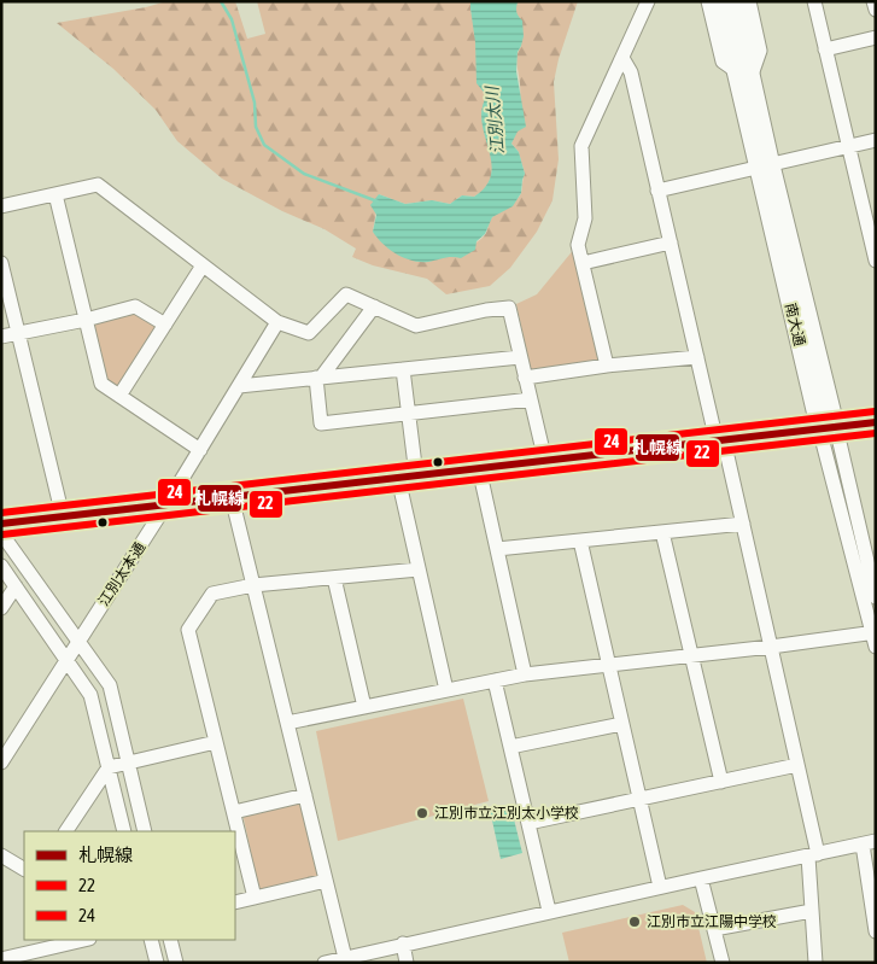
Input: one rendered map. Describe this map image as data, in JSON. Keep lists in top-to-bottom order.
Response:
{
  "streets": {
    "main road": ["南大通"],
    "street": ["江別太本通"]
  },
  "water": ["江別太川"],
  "places": ["江別市立江別太小学校", "江別市立江陽中学校"],
  "lines": ["transit line 24", "transit line 札幌線", "transit line 22"],
  "legend": ["札幌線", "22", "24"]
}
